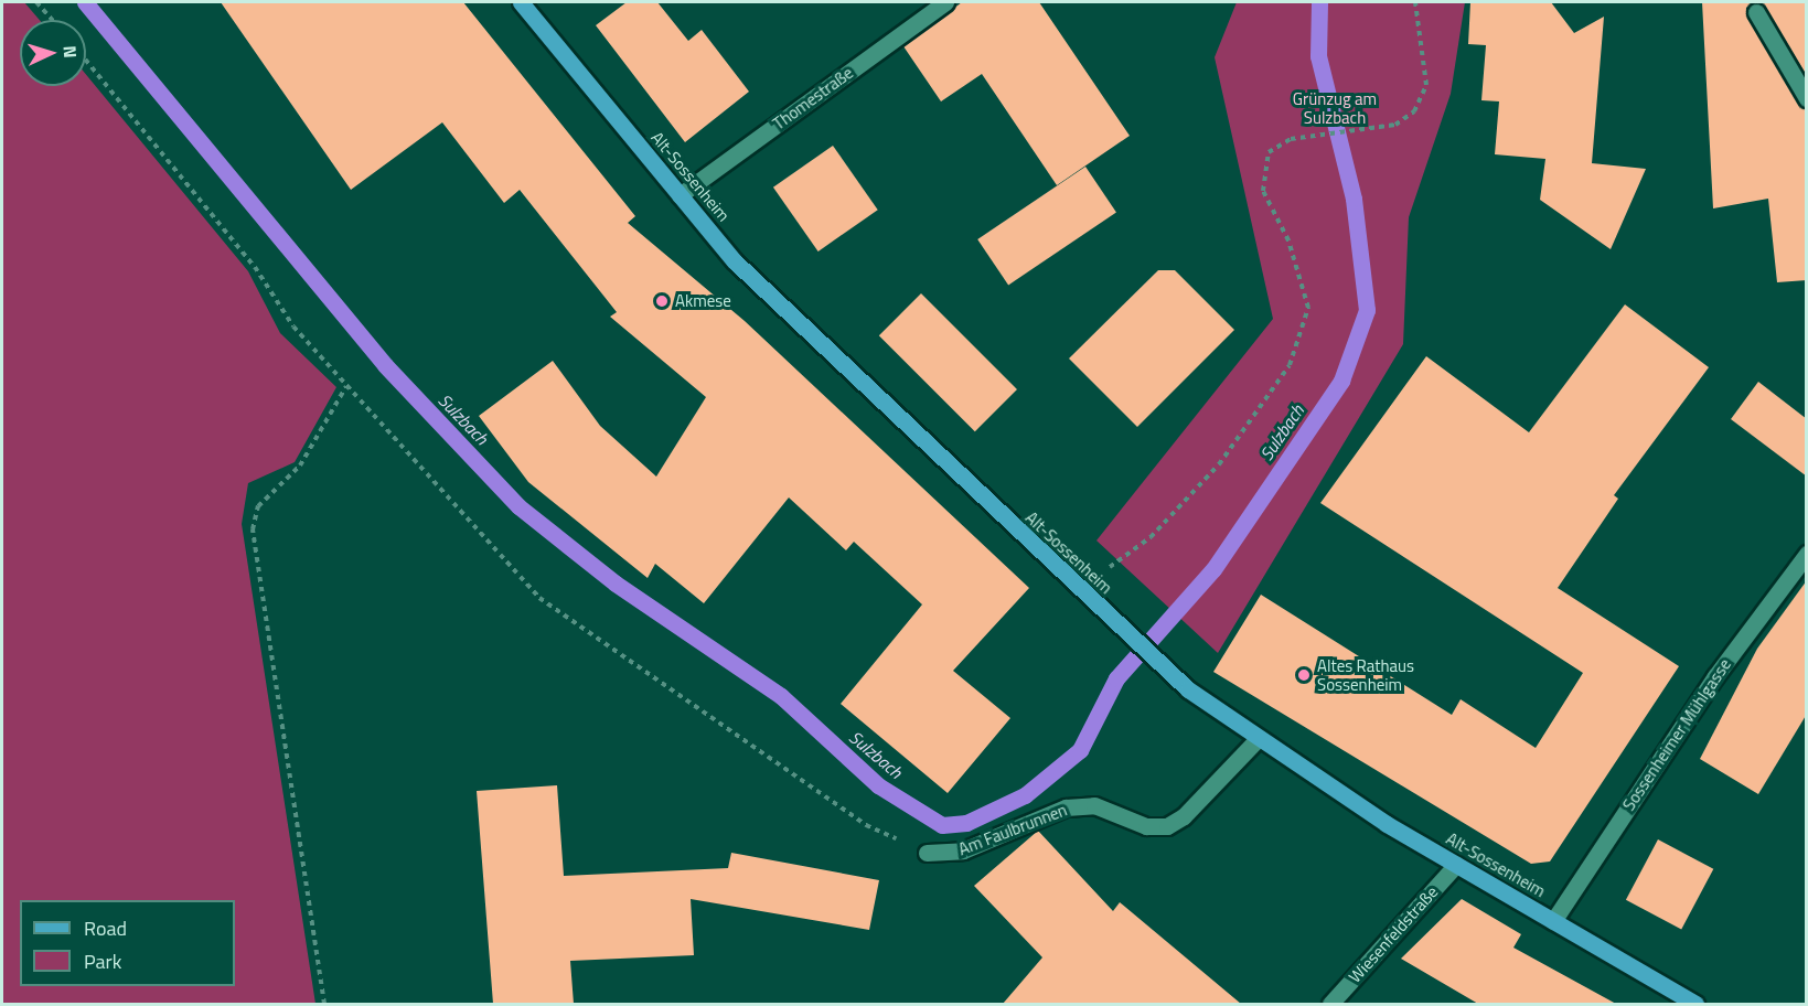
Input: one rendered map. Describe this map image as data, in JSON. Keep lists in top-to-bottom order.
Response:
{
  "streets": {
    "main road": ["Alt-Sossenheim"],
    "street": [
      "Thomestraße",
      "Sossenheimer Mühlgasse",
      "Am Faulbrunnen",
      "Wiesenfeldstraße"
    ]
  },
  "crossings": [
    ["Thomestraße", "Alt-Sossenheim"],
    ["Alt-Sossenheim", "Sossenheimer Mühlgasse"],
    ["Alt-Sossenheim", "Am Faulbrunnen"],
    ["Alt-Sossenheim", "Wiesenfeldstraße"]
  ],
  "water": ["Sulzbach"],
  "parks": ["Grünzug am Sulzbach"],
  "places": ["Akmese", "Altes Rathaus Sossenheim"],
  "legend": ["Road", "Park"],
  "north": "right"
}
